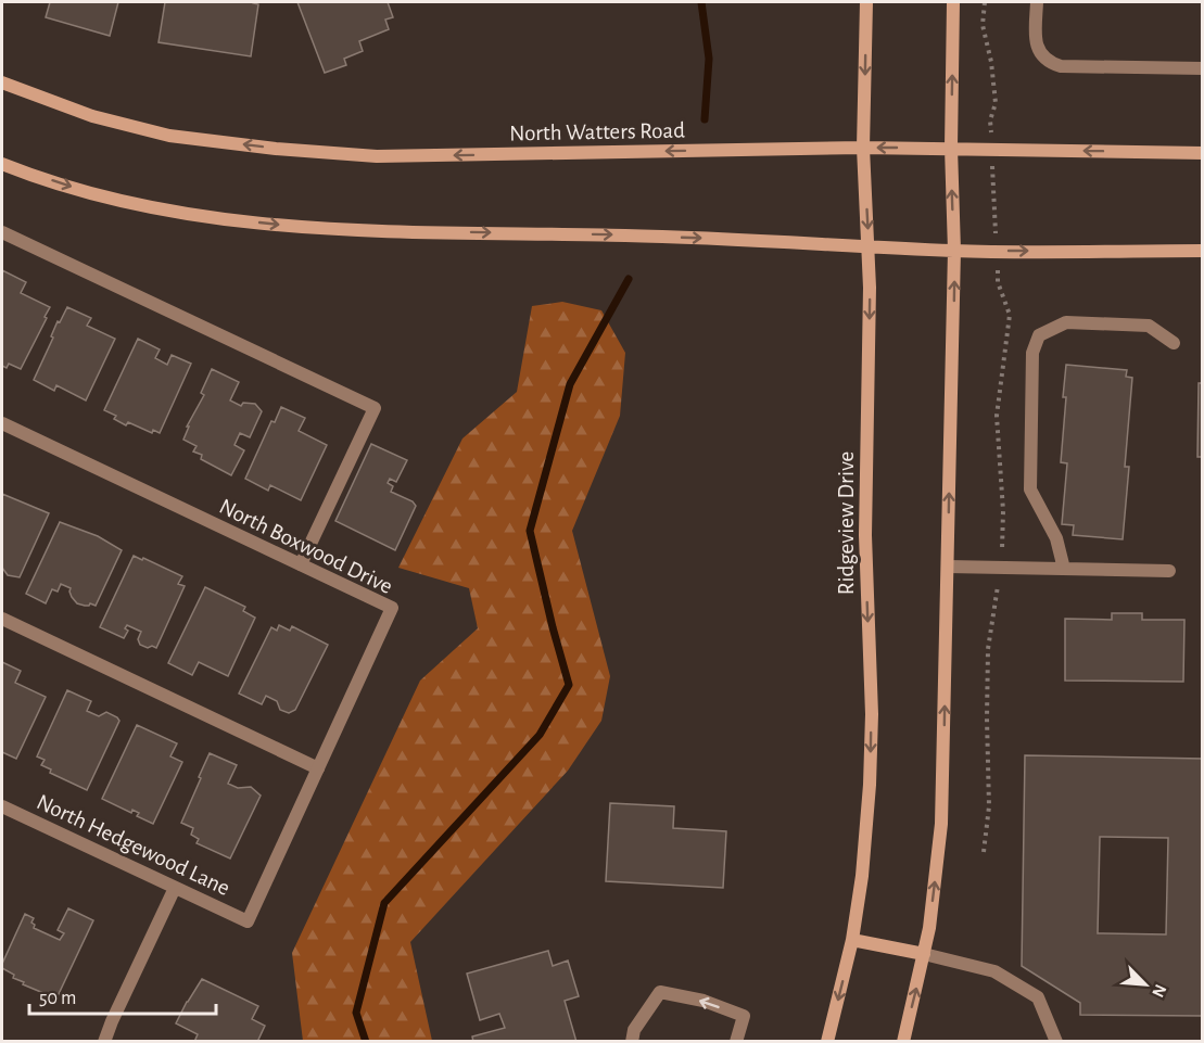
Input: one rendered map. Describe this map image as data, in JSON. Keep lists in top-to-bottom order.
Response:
{
  "streets": {
    "main road": ["North Watters Road", "Ridgeview Drive"],
    "street": ["North Boxwood Drive", "North Hedgewood Lane"]
  },
  "crossings": [
    ["North Watters Road", "Ridgeview Drive"],
    ["North Boxwood Drive", "North Hedgewood Lane"]
  ],
  "scale_bar": "50 m",
  "north": "bottom right"
}
